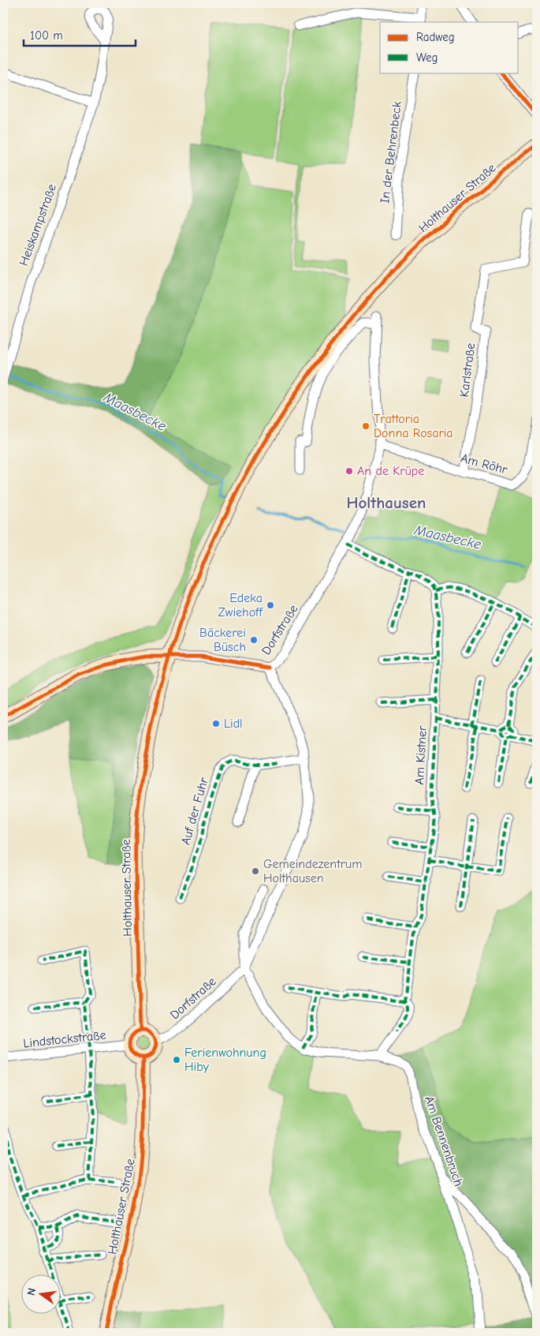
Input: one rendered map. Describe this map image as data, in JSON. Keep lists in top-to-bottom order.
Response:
{
  "streets": {
    "street": [
      "In der Behrenbeck",
      "Holthauser Straße",
      "Heiskampstraße",
      "Karlstraße",
      "Am Röhr",
      "Dorfstraße",
      "Am Kistner",
      "Auf der Fuhr",
      "Lindstockstraße",
      "Am Bennenbruch"
    ]
  },
  "crossings": [
    ["Holthauser Straße", "Dorfstraße"],
    ["Holthauser Straße", "Lindstockstraße"],
    ["Karlstraße", "Am Röhr"],
    ["Am Röhr", "Dorfstraße"],
    ["Dorfstraße", "Auf der Fuhr"],
    ["Dorfstraße", "Lindstockstraße"],
    ["Dorfstraße", "Am Bennenbruch"],
    ["Am Kistner", "Am Bennenbruch"]
  ],
  "districts": ["Holthausen"],
  "water": ["Maasbecke"],
  "places": [
    "Trattoria Donna Rosaria",
    "An de Krüpe",
    "Edeka Zwiehoff",
    "Bäckerei Büsch",
    "Lidl",
    "Gemeindezentrum Holthausen",
    "Ferienwohnung Hiby"
  ],
  "legend": ["Radweg", "Weg"],
  "scale_bar": "100 m",
  "north": "left"
}
